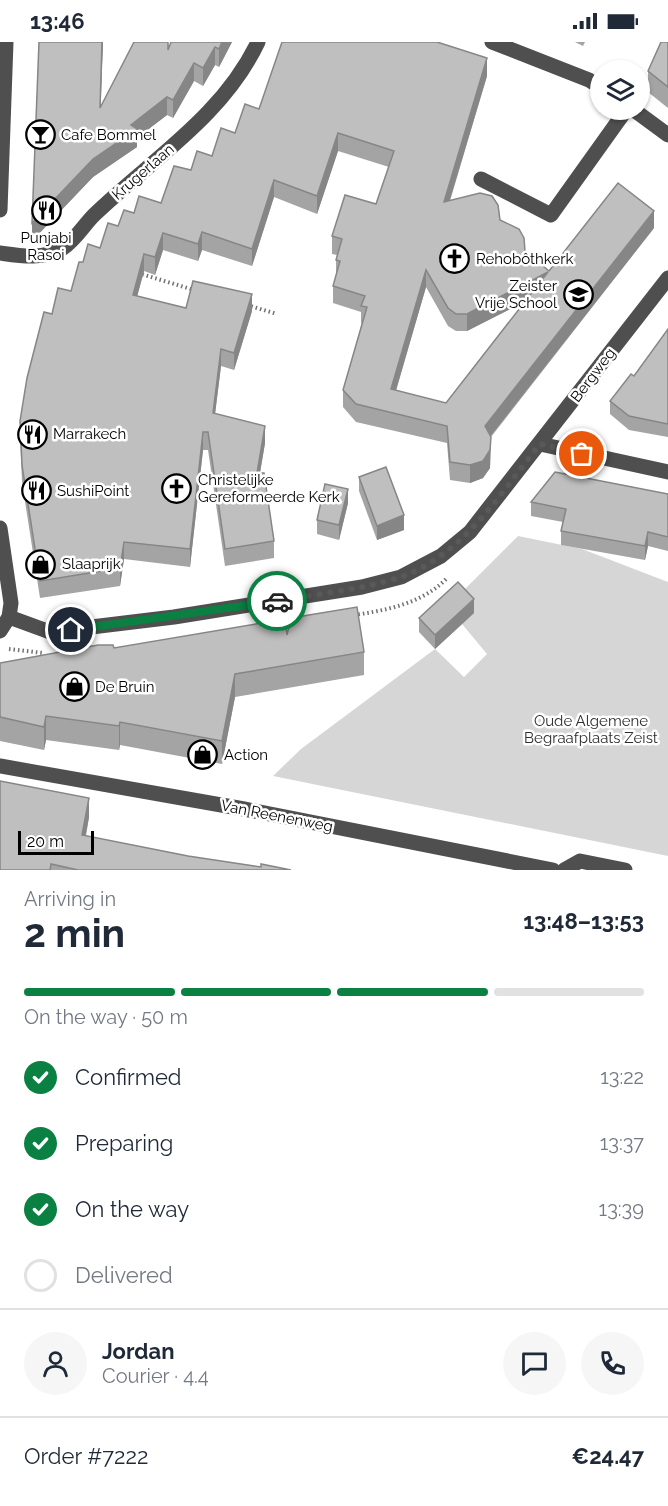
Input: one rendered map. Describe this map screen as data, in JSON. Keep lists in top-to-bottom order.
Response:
{
  "streets": {
    "street": ["Krugerlaan", "Bergweg", "Van Reenenweg"]
  },
  "parks": ["Oude Algemene Begraafplaats Zeist"],
  "places": {
    "bar": ["Cafe Bommel"],
    "restaurant": ["Punjabi Rasoi", "Marrakech", "SushiPoint"],
    "church": ["Rehobôthkerk", "Christelijke Gereformeerde Kerk"],
    "school or university": ["Zeister Vrije School"],
    "shop": ["Slaaprijk", "De Bruin", "Action"]
  },
  "scale_bar": "20 m",
  "page": {
    "status": "13:46",
    "scale": "20 m",
    "heading": ["2 min", "Arriving in", "13:48–13:53"],
    "panel": [
      "Jordan",
      "Courier · 4.4",
      "Order #7222",
      "€24.47"
    ],
    "bar": "On the way · 50 m",
    "list": [
      ["Confirmed", "13:22"],
      ["Preparing", "13:37"],
      ["On the way", "13:39"],
      "Delivered"
    ]
  }
}
